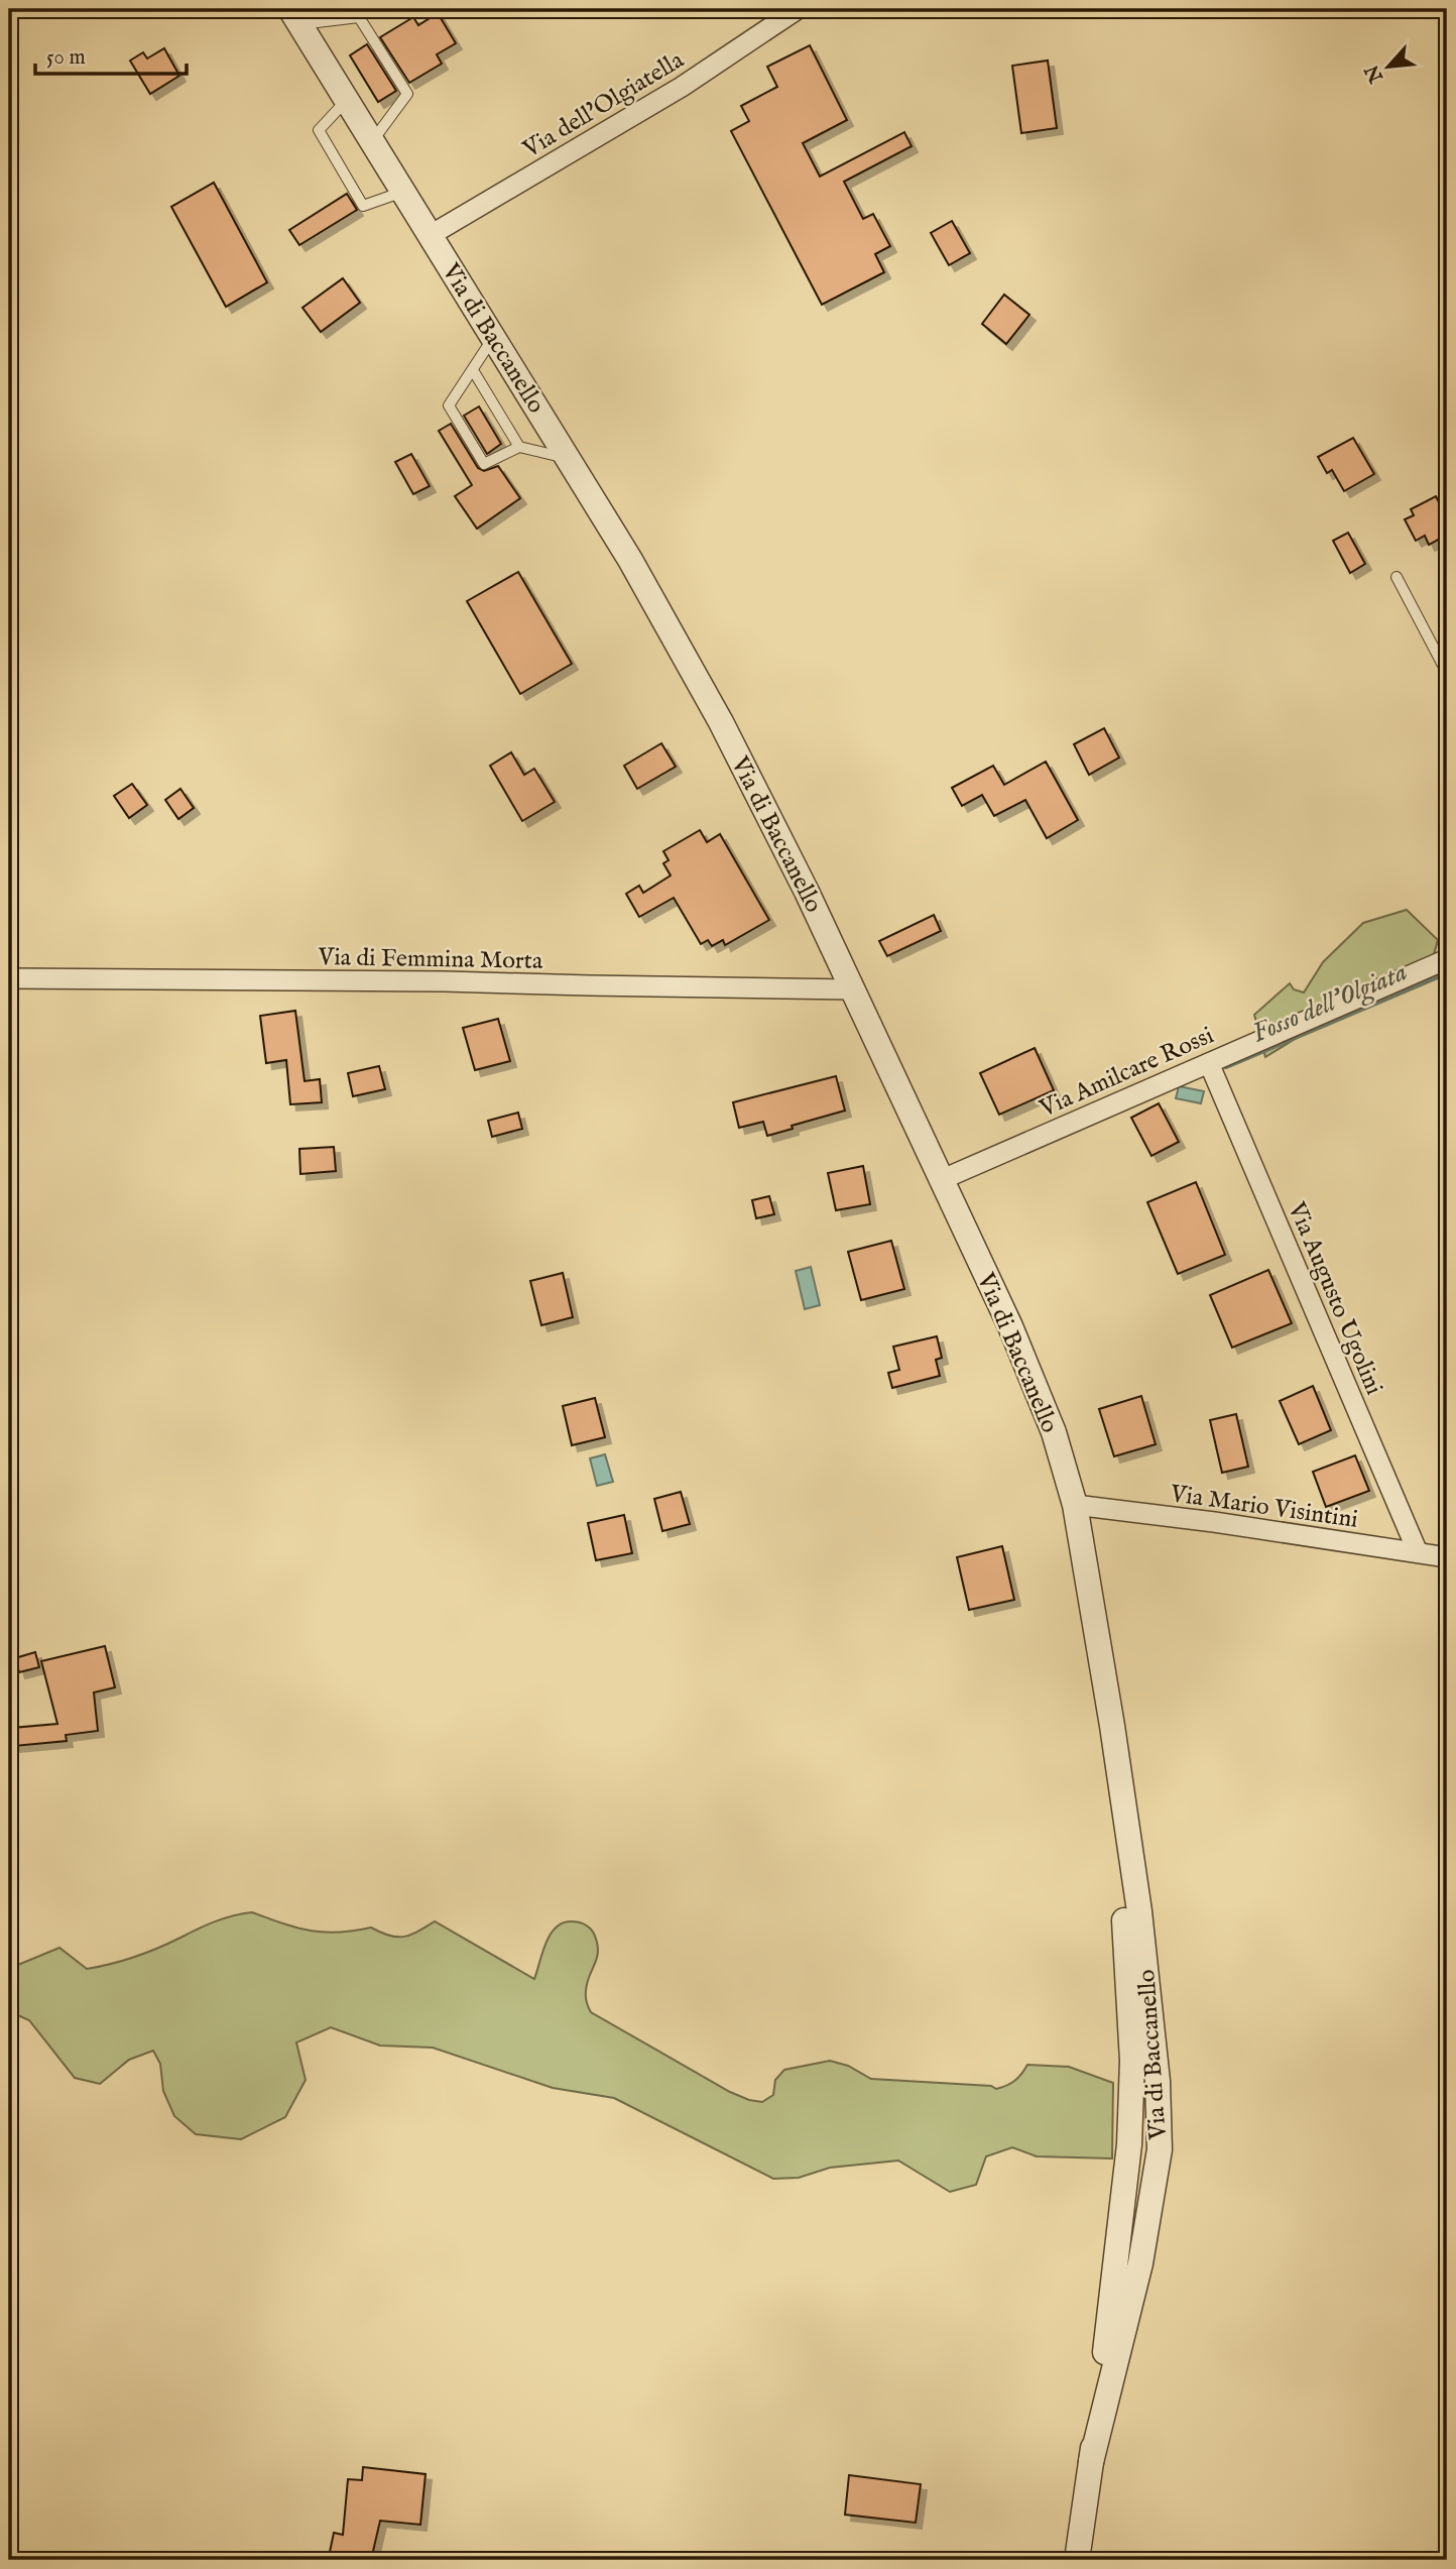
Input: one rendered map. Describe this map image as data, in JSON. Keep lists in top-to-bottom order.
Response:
{
  "streets": {
    "street": [
      "Via dell'Olgiatella",
      "Via di Baccanello",
      "Via di Femmina Morta",
      "Via Amilcare Rossi",
      "Via Augusto Ugolini",
      "Via Mario Visintini"
    ]
  },
  "crossings": [
    ["Via dell'Olgiatella", "Via di Baccanello"],
    ["Via di Baccanello", "Via di Femmina Morta"],
    ["Via di Baccanello", "Via Amilcare Rossi"],
    ["Via di Baccanello", "Via Mario Visintini"],
    ["Via Amilcare Rossi", "Via Augusto Ugolini"],
    ["Via Augusto Ugolini", "Via Mario Visintini"]
  ],
  "water": ["Fosso dell'Olgiata"],
  "scale_bar": "50 m",
  "north": "bottom left"
}
